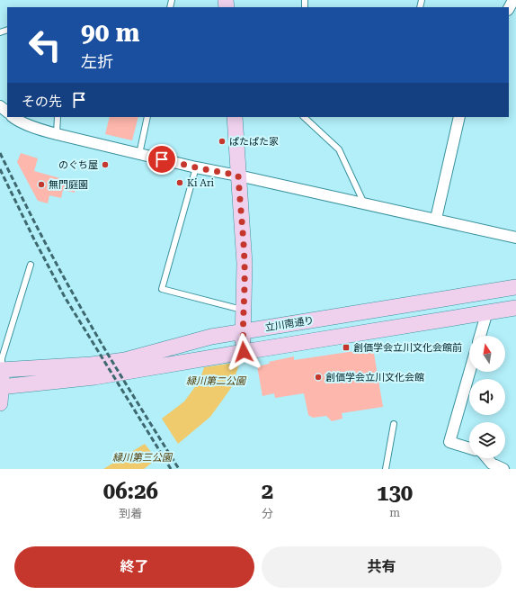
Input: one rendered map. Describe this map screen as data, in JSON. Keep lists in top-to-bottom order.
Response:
{
  "streets": {
    "street": ["立川南通り"]
  },
  "parks": ["緑川第二公園", "緑川第三公園"],
  "places": {
    "other": [
      "ぱたぱた家",
      "のぐち屋",
      "Ki Ari",
      "無門庭園",
      "創価学会立川文化会館"
    ],
    "transit": ["創価学会立川文化会館前"]
  },
  "north": "top",
  "page": {
    "turn": ["90 m", "左折"],
    "then": "その先",
    "eta": [
      "06:26",
      "到着",
      "2",
      "分",
      "130",
      "m"
    ],
    "buttons": ["終了", "共有"]
  }
}
